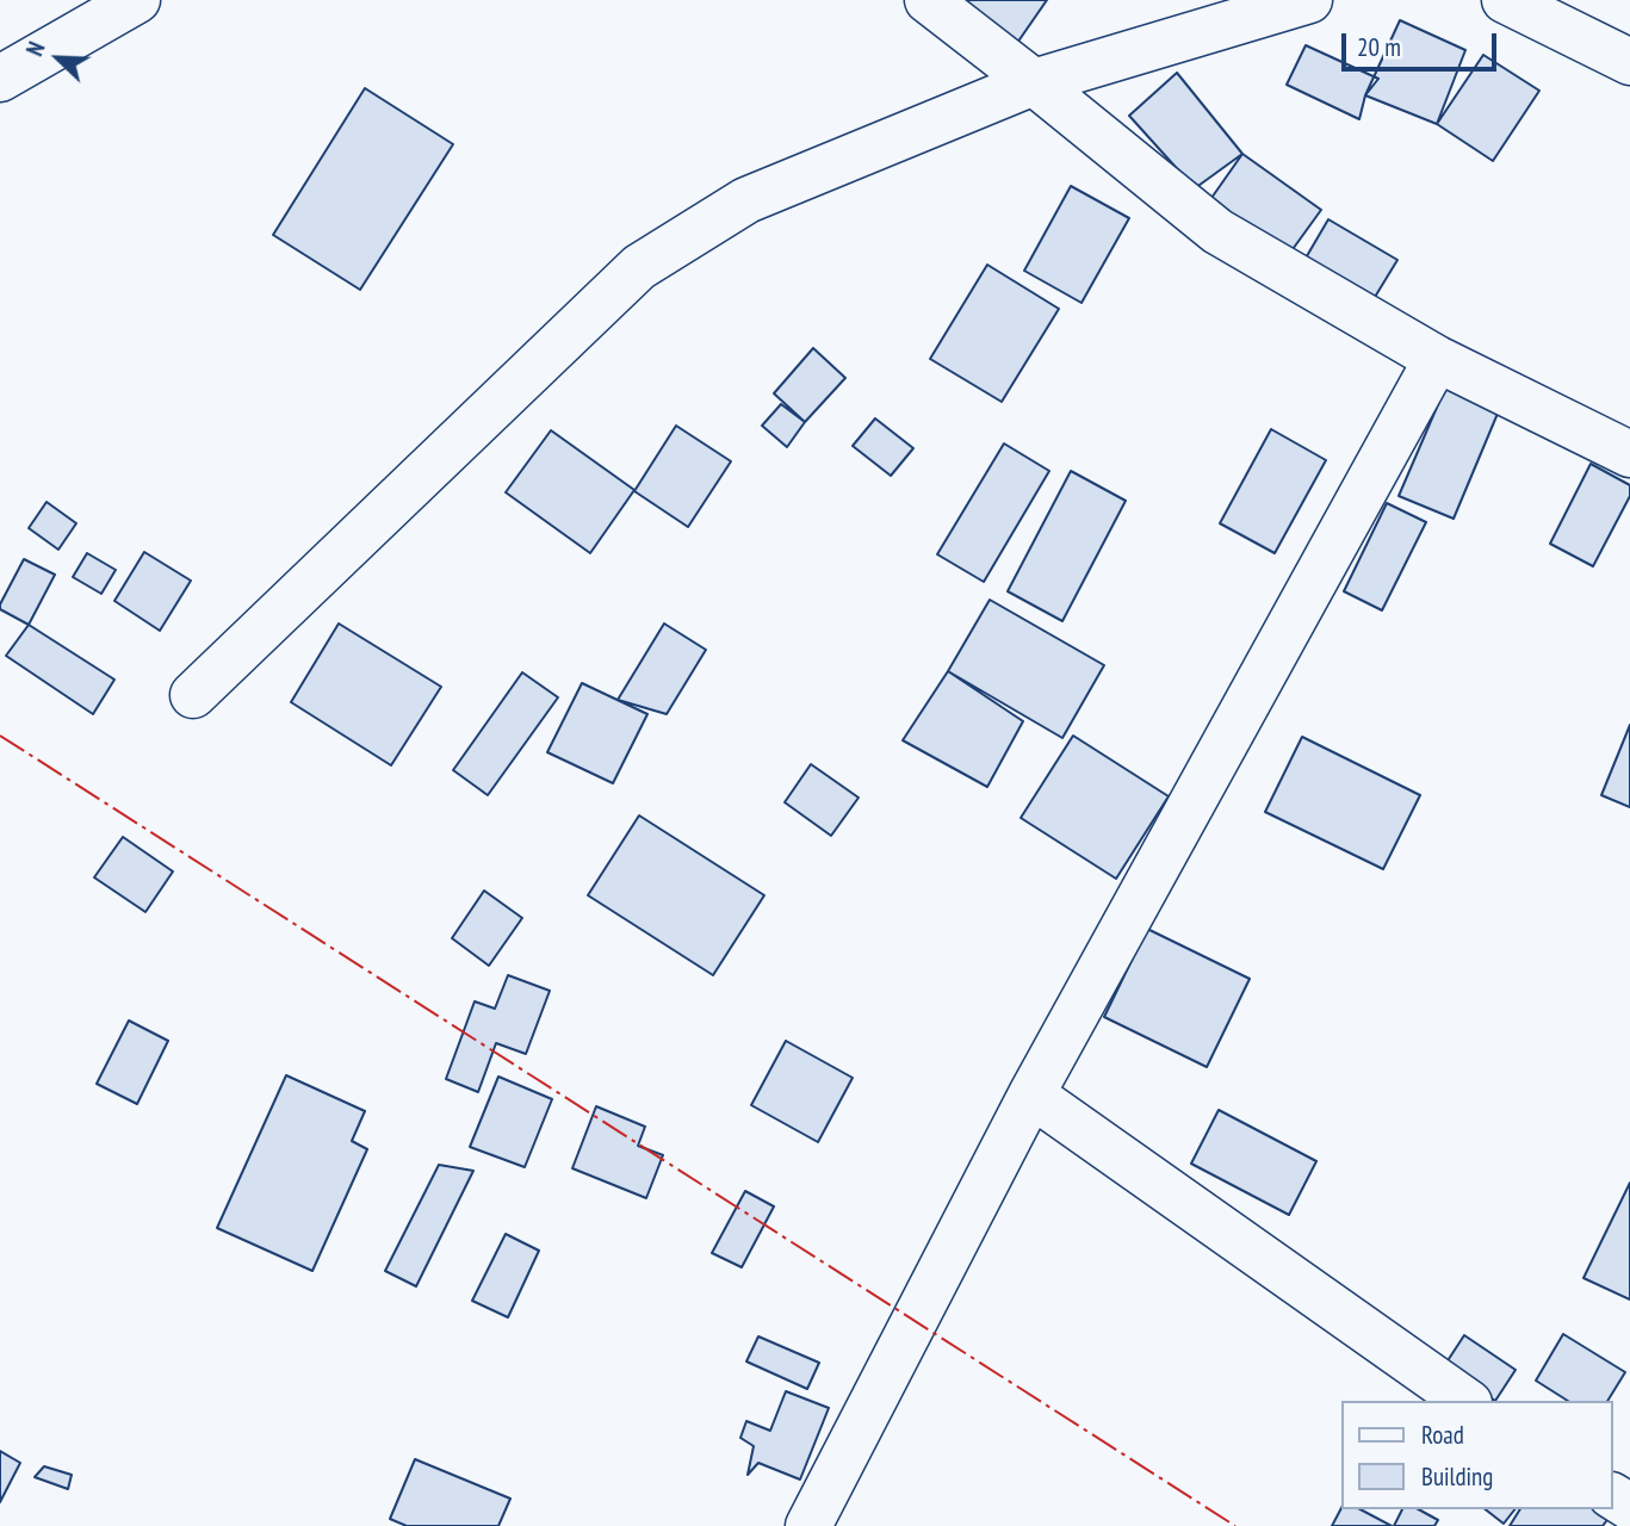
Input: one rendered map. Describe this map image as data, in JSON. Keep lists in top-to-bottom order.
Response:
{
  "legend": ["Road", "Building"],
  "scale_bar": "20 m",
  "north": "top left"
}
